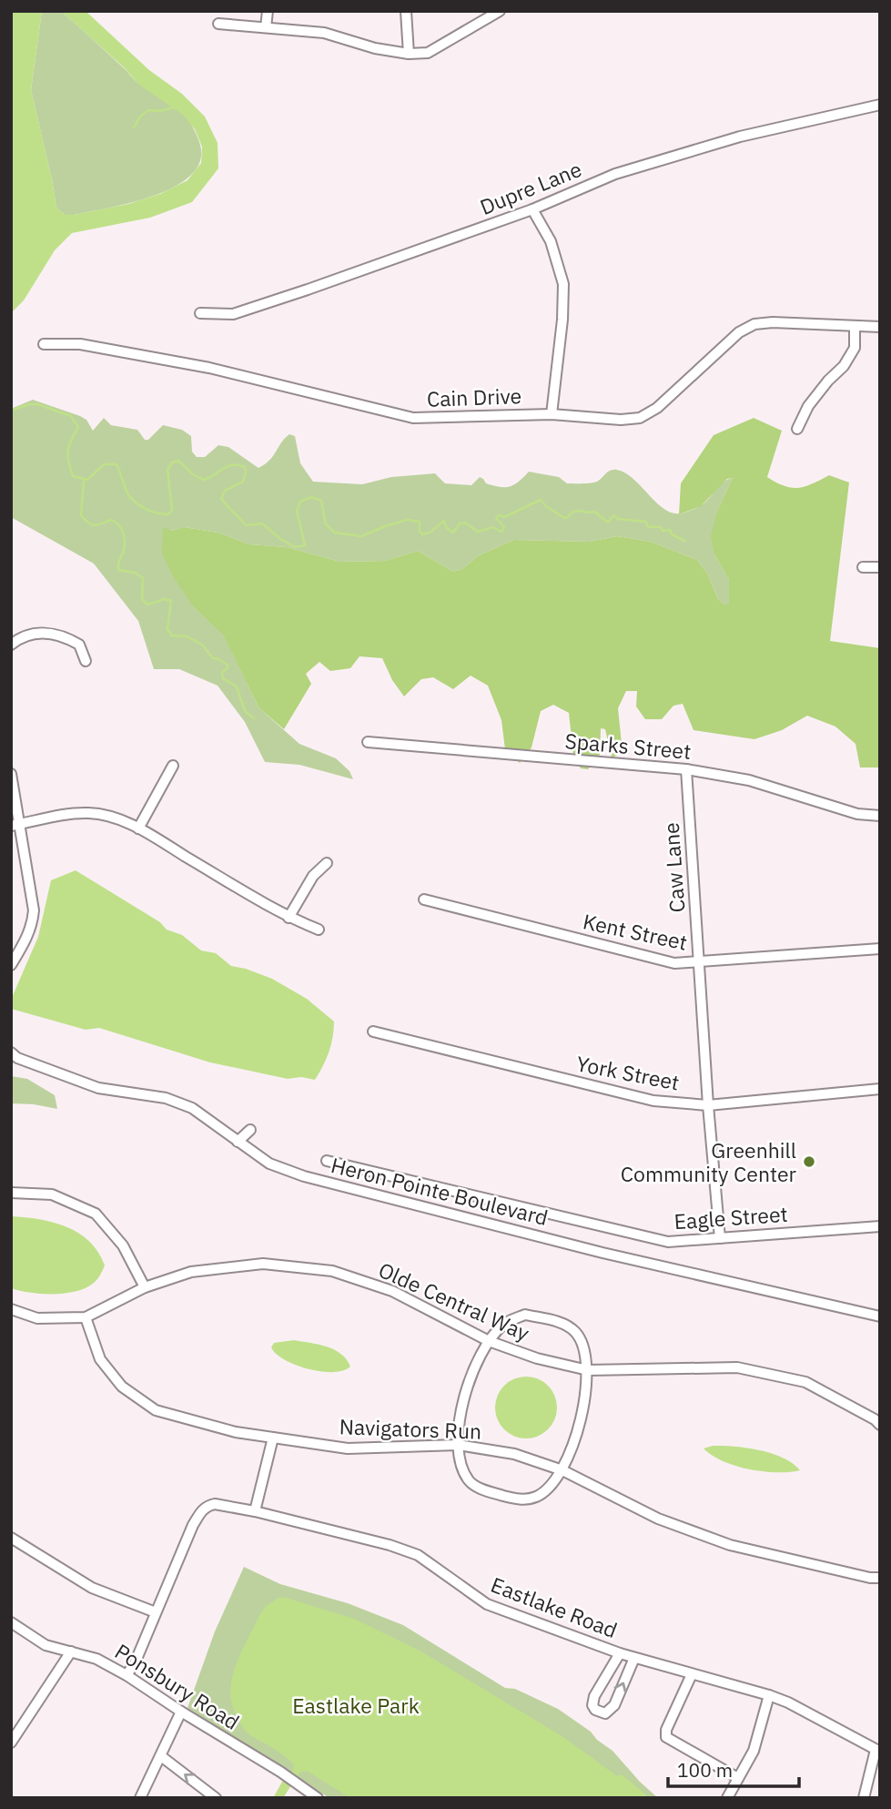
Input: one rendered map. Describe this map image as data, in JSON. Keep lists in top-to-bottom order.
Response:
{
  "streets": {
    "street": [
      "Dupre Lane",
      "Cain Drive",
      "Sparks Street",
      "Caw Lane",
      "Kent Street",
      "York Street",
      "Heron Pointe Boulevard",
      "Eagle Street",
      "Olde Central Way",
      "Navigators Run",
      "Eastlake Road",
      "Ponsbury Road"
    ]
  },
  "crossings": [
    ["Sparks Street", "Caw Lane"],
    ["Caw Lane", "Kent Street"],
    ["Caw Lane", "York Street"],
    ["Caw Lane", "Eagle Street"],
    ["Olde Central Way", "Navigators Run"]
  ],
  "parks": ["Eastlake Park"],
  "places": ["Greenhill Community Center"],
  "scale_bar": "100 m"
}
